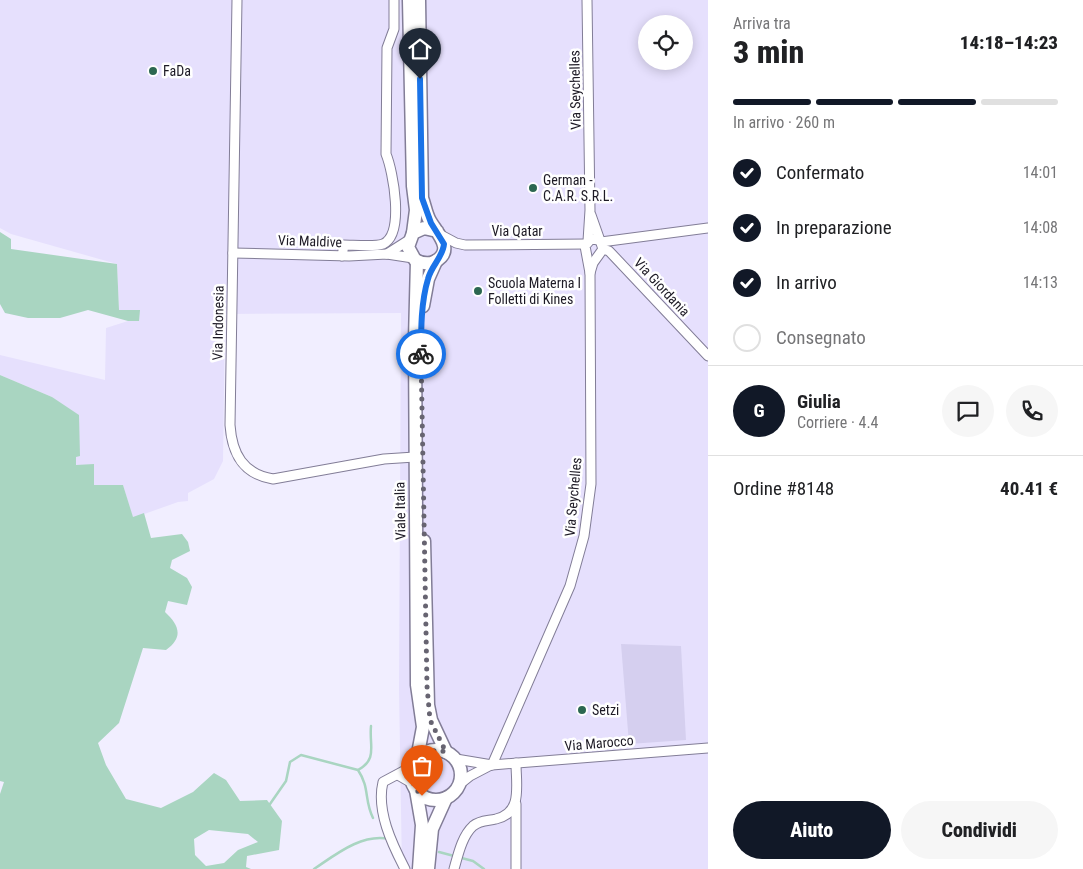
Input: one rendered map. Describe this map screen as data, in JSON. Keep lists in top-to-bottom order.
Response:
{
  "streets": {
    "main road": ["Viale Italia"],
    "street": [
      "Via Seychelles",
      "Via Qatar",
      "Via Maldive",
      "Via Giordania",
      "Via Indonesia",
      "Via Marocco"
    ]
  },
  "crossings": [
    ["Via Seychelles", "Via Qatar"],
    ["Via Seychelles", "Via Giordania"],
    ["Via Seychelles", "Via Marocco"],
    ["Via Qatar", "Via Giordania"],
    ["Via Maldive", "Via Indonesia"],
    ["Via Maldive", "Viale Italia"],
    ["Via Indonesia", "Viale Italia"],
    ["Viale Italia", "Via Marocco"]
  ],
  "places": [
    "FaDa",
    "German - C.A.R. S.R.L.",
    "Scuola Materna I Folletti di Kines",
    "Setzi"
  ],
  "page": {
    "heading": ["3 min", "Arriva tra", "14:18–14:23"],
    "panel": [
      "Giulia",
      "Corriere · 4.4",
      "Ordine #8148",
      "40.41 €"
    ],
    "bar": "In arrivo · 260 m",
    "list": [
      ["Confermato", "14:01"],
      ["In preparazione", "14:08"],
      ["In arrivo", "14:13"],
      "Consegnato"
    ],
    "round": "G",
    "buttons": ["Aiuto", "Condividi"]
  }
}
